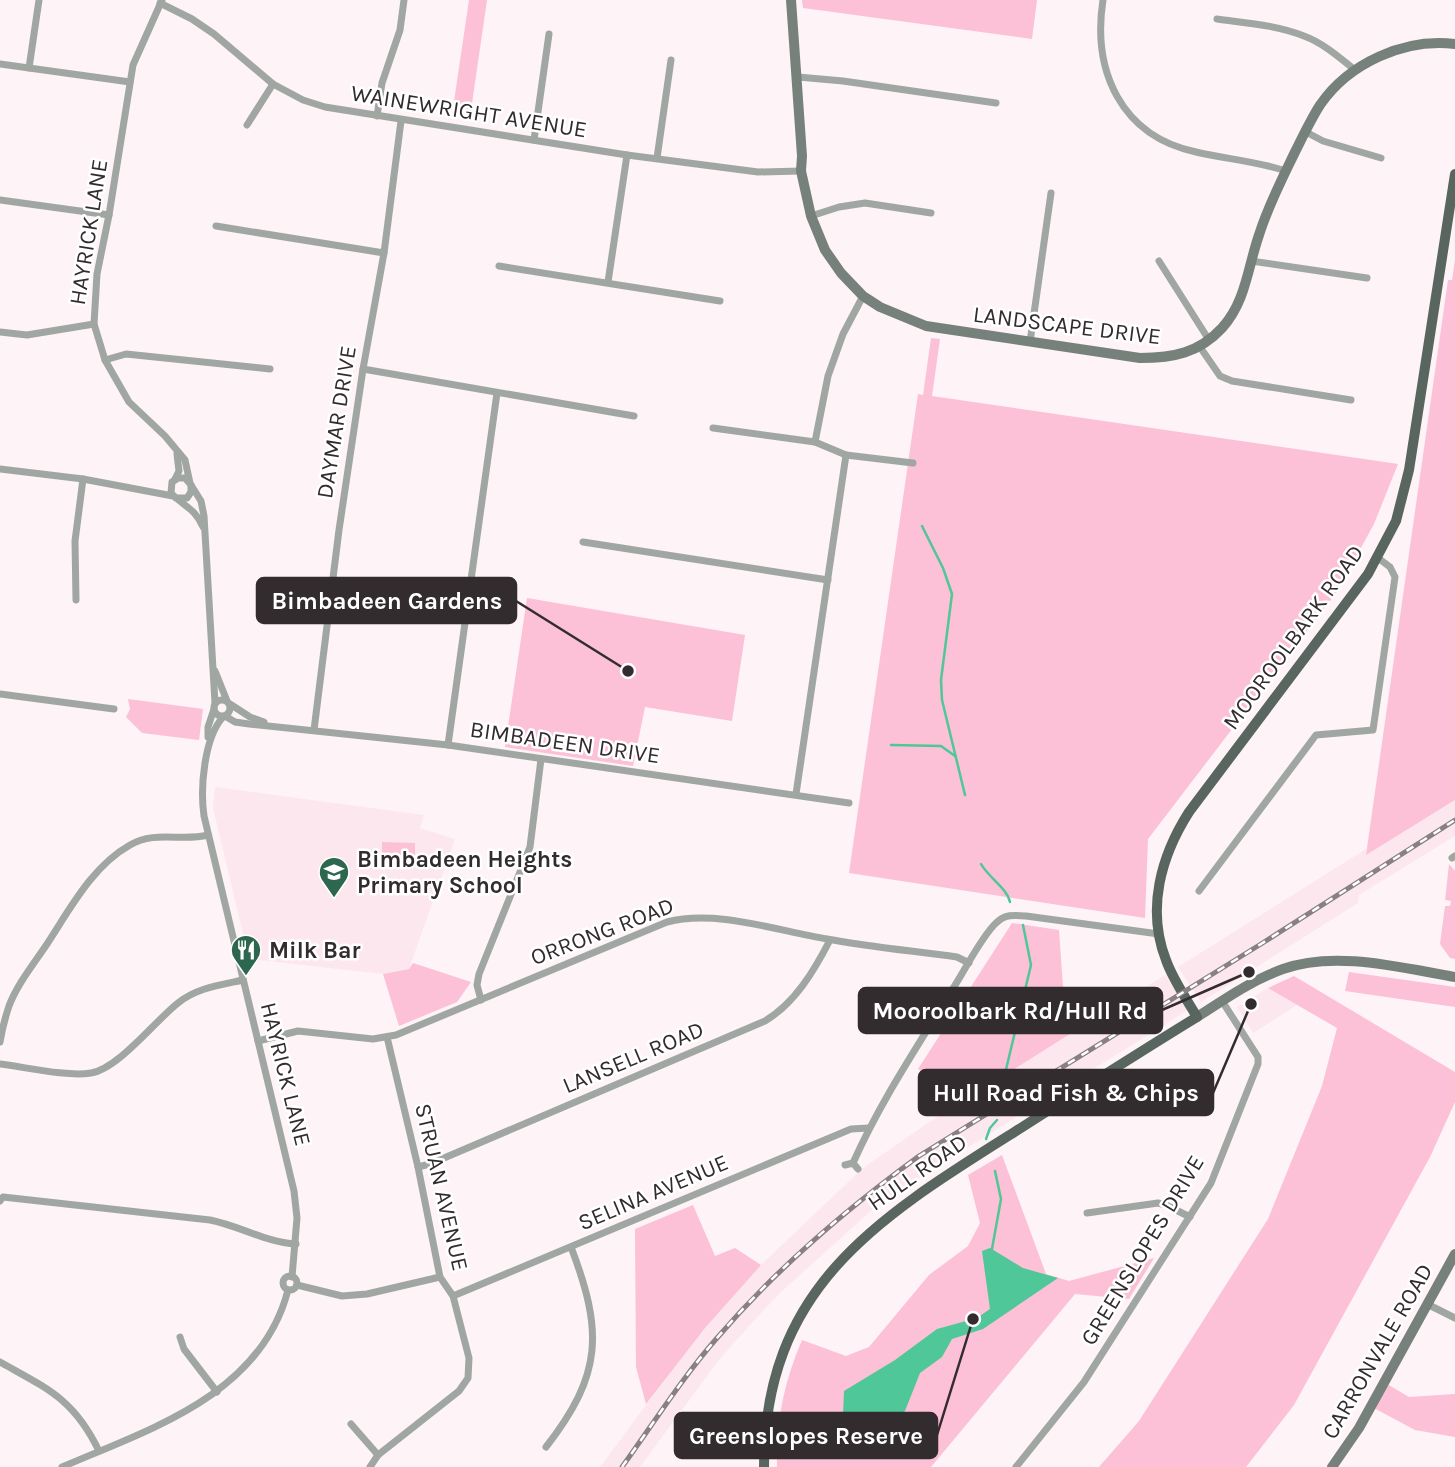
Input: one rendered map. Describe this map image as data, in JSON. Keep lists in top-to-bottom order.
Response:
{
  "streets": {
    "main road": ["MOOROOLBARK ROAD", "HULL ROAD"],
    "street": [
      "WAINEWRIGHT AVENUE",
      "HAYRICK LANE",
      "LANDSCAPE DRIVE",
      "DAYMAR DRIVE",
      "BIMBADEEN DRIVE",
      "ORRONG ROAD",
      "LANSELL ROAD",
      "STRUAN AVENUE",
      "SELINA AVENUE",
      "GREENSLOPES DRIVE",
      "CARRONVALE ROAD"
    ]
  },
  "crossings": [
    ["WAINEWRIGHT AVENUE", "HAYRICK LANE"],
    ["WAINEWRIGHT AVENUE", "LANDSCAPE DRIVE"],
    ["WAINEWRIGHT AVENUE", "DAYMAR DRIVE"],
    ["HAYRICK LANE", "BIMBADEEN DRIVE"],
    ["HAYRICK LANE", "ORRONG ROAD"],
    ["DAYMAR DRIVE", "BIMBADEEN DRIVE"],
    ["MOOROOLBARK ROAD", "HULL ROAD"],
    ["ORRONG ROAD", "LANSELL ROAD"],
    ["ORRONG ROAD", "STRUAN AVENUE"],
    ["LANSELL ROAD", "STRUAN AVENUE"],
    ["HULL ROAD", "GREENSLOPES DRIVE"],
    ["STRUAN AVENUE", "SELINA AVENUE"]
  ],
  "places": {
    "other": [
      "Bimbadeen Gardens",
      "Mooroolbark Rd/Hull Rd",
      "Hull Road Fish & Chips",
      "Greenslopes Reserve"
    ],
    "school or university": ["Bimbadeen Heights Primary School"],
    "restaurant": ["Milk Bar"]
  }
}
